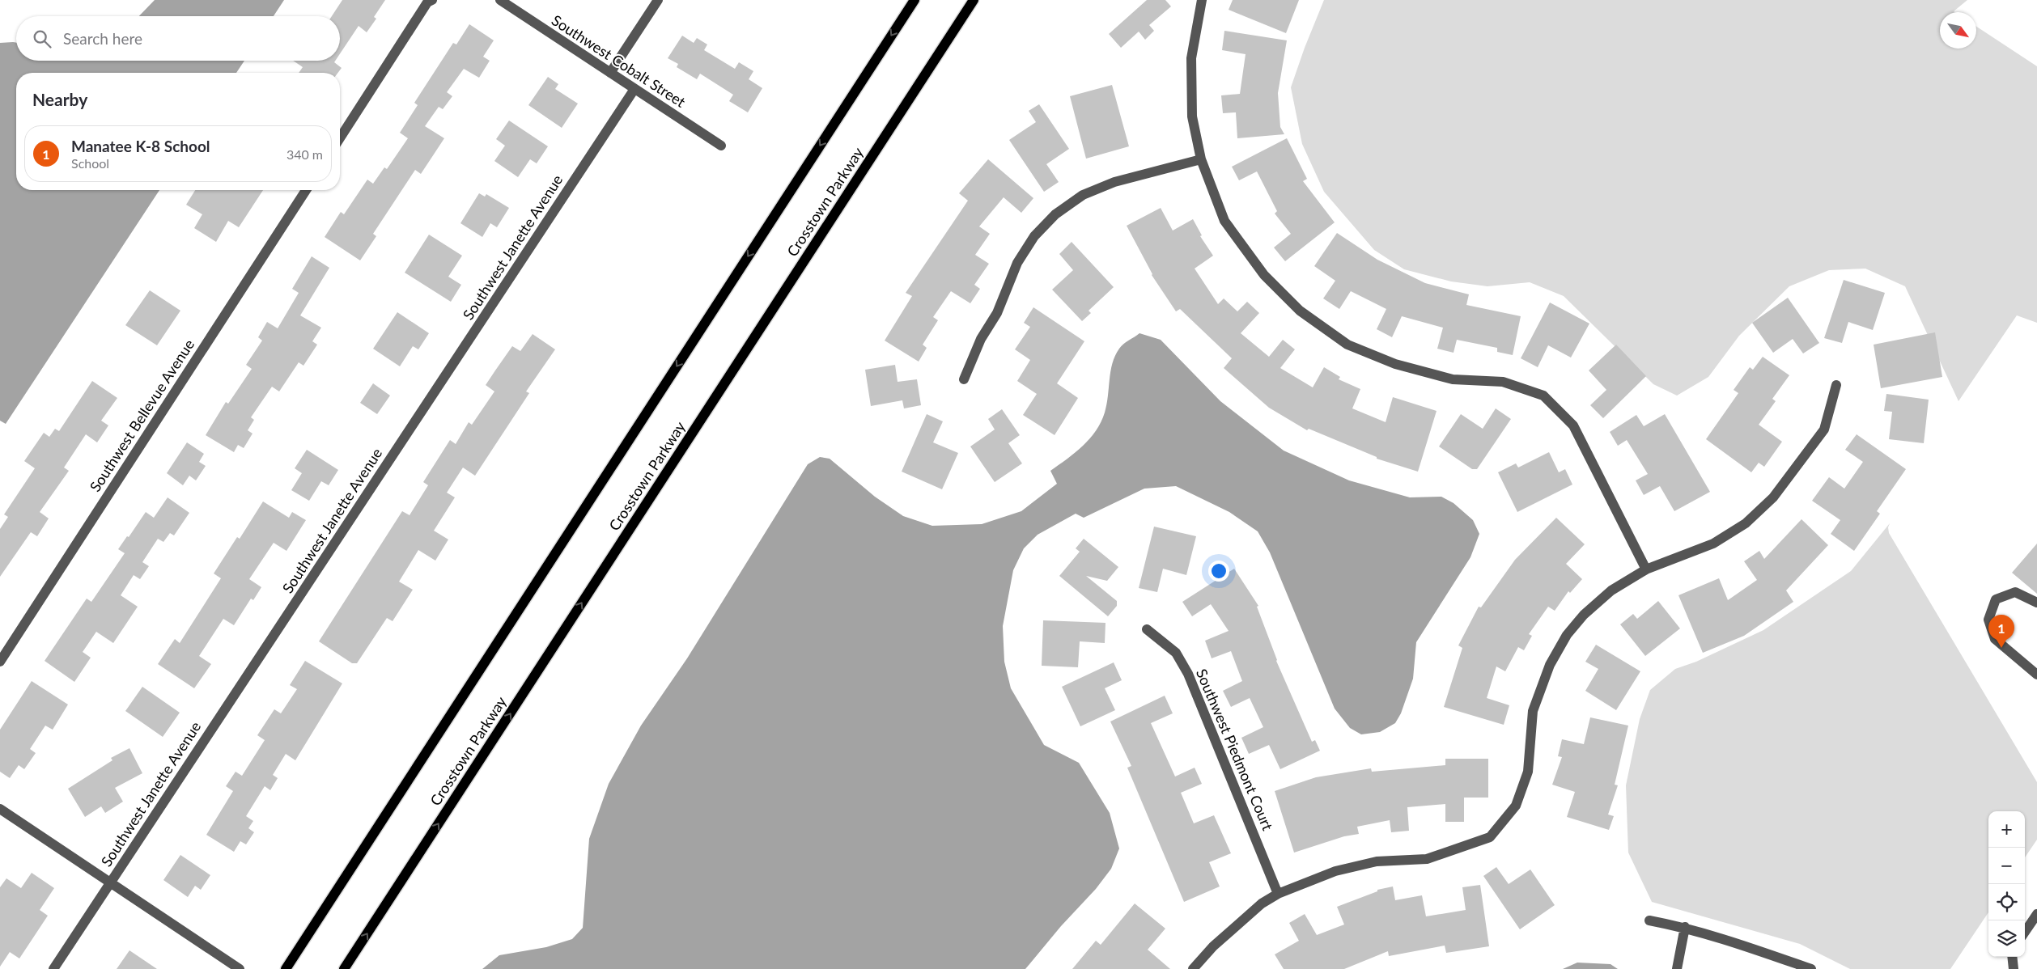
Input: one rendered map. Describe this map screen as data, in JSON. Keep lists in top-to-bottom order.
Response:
{
  "streets": {
    "main road": ["Crosstown Parkway"],
    "street": [
      "Southwest Cobalt Street",
      "Southwest Janette Avenue",
      "Southwest Bellevue Avenue",
      "Southwest Piedmont Court"
    ]
  },
  "crossings": [
    ["Southwest Cobalt Street", "Southwest Janette Avenue"]
  ],
  "north": "bottom right",
  "page": {
    "search": "Search here",
    "heading": "Nearby",
    "list": [
      {
        "mark": "1",
        "name": "Manatee K-8 School",
        "note": "School",
        "value": "340 m"
      }
    ],
    "pins": "1",
    "map_buttons": ["+", "−"]
  }
}
